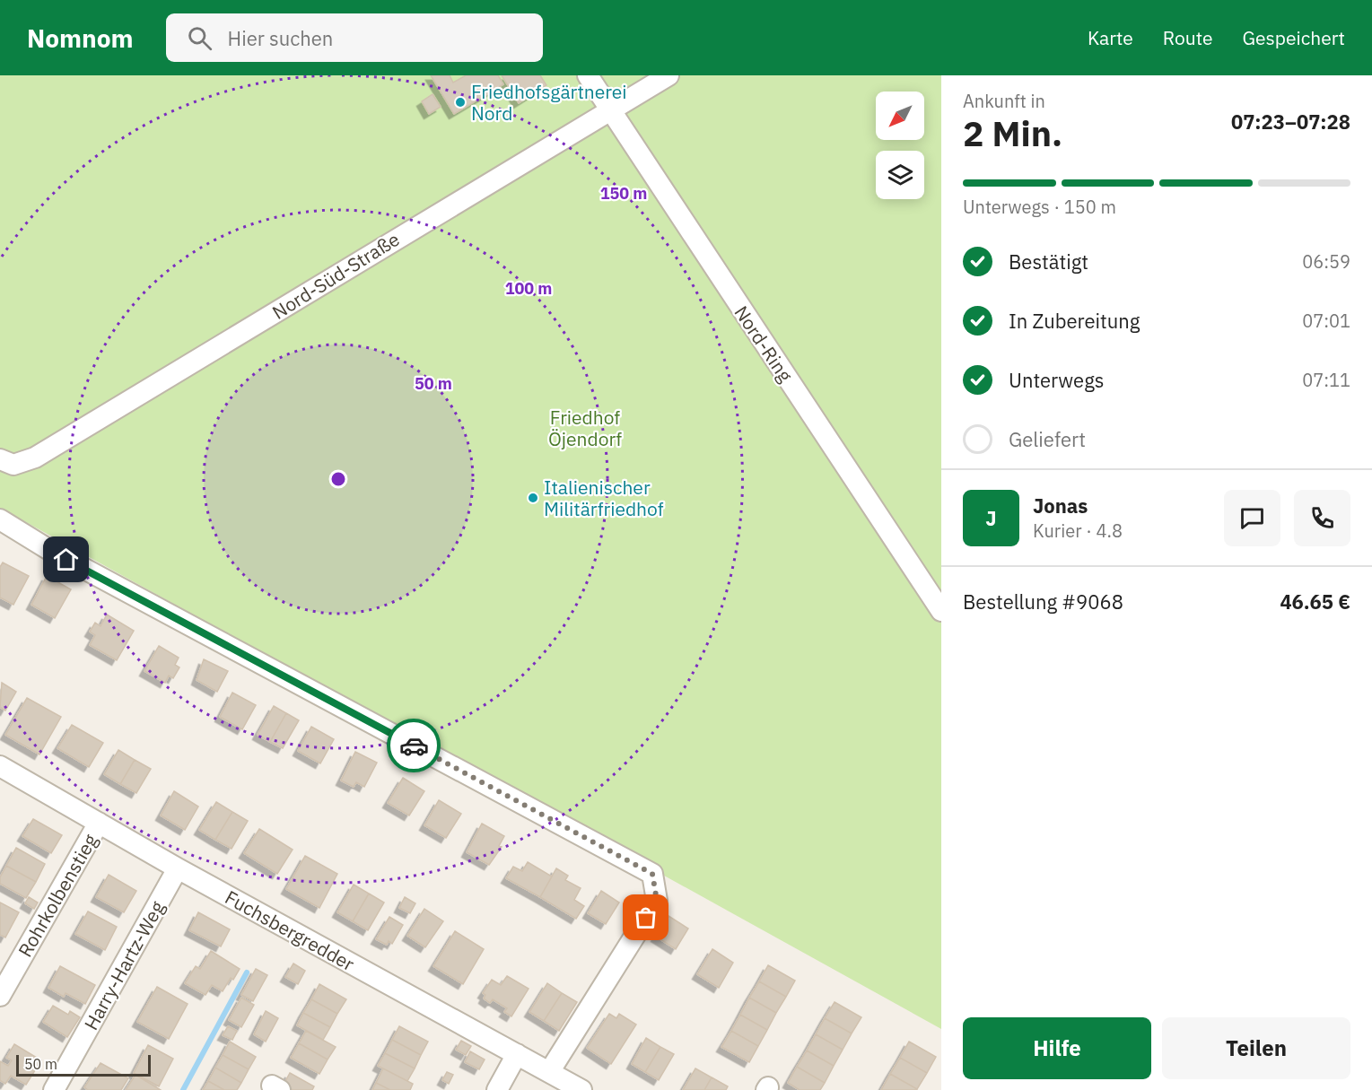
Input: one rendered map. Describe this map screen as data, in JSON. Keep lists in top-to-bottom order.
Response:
{
  "streets": {
    "street": [
      "Nord-Süd-Straße",
      "Nord-Ring",
      "Rohrkolbenstieg",
      "Fuchsbergredder",
      "Harry-Hartz-Weg"
    ]
  },
  "crossings": [
    ["Nord-Süd-Straße", "Nord-Ring"],
    ["Rohrkolbenstieg", "Fuchsbergredder"],
    ["Fuchsbergredder", "Harry-Hartz-Weg"]
  ],
  "parks": ["Friedhof Öjendorf"],
  "places": ["Friedhofsgärtnerei Nord", "Italienischer Militärfriedhof"],
  "scale_bar": "50 m",
  "north": "bottom left",
  "page": {
    "header": "Nomnom",
    "search": "Hier suchen",
    "nav": ["Karte", "Route", "Gespeichert"],
    "heading": ["2 Min.", "Ankunft in", "07:23–07:28"],
    "panel": [
      "Jonas",
      "Kurier · 4.8",
      "Bestellung #9068",
      "46.65 €"
    ],
    "bar": "Unterwegs · 150 m",
    "list": [
      ["Bestätigt", "06:59"],
      ["In Zubereitung", "07:01"],
      ["Unterwegs", "07:11"],
      "Geliefert"
    ],
    "round": "J",
    "buttons": ["Hilfe", "Teilen"],
    "scale": "50 m"
  },
  "rings": ["150 m", "100 m", "50 m"]
}
